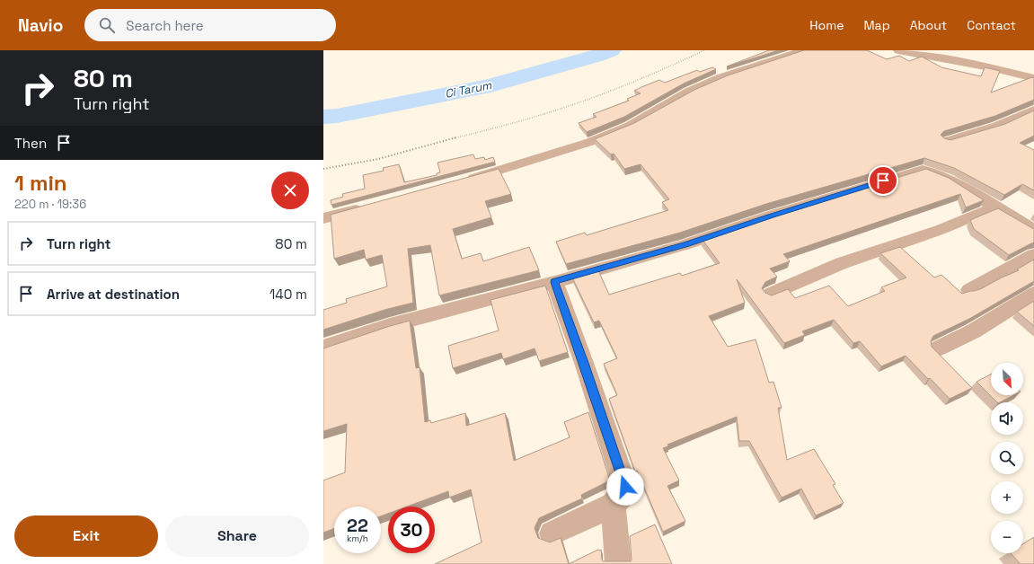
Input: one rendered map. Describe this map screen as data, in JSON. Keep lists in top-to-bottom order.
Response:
{
  "water": ["Ci Tarum"],
  "north": "bottom right",
  "page": {
    "header": "Navio",
    "search": "Search here",
    "nav": [
      "Home",
      "Map",
      "About",
      "Contact"
    ],
    "turn": ["80 m", "Turn right"],
    "then": "Then",
    "heading": ["1 min", "220 m · 19:36"],
    "list": [
      {
        "name": "Turn right",
        "value": "80 m"
      },
      {
        "name": "Arrive at destination",
        "value": "140 m"
      }
    ],
    "map_buttons": ["+", "−"],
    "speed": "22 km/h",
    "limit": "30",
    "buttons": ["Exit", "Share"]
  }
}
